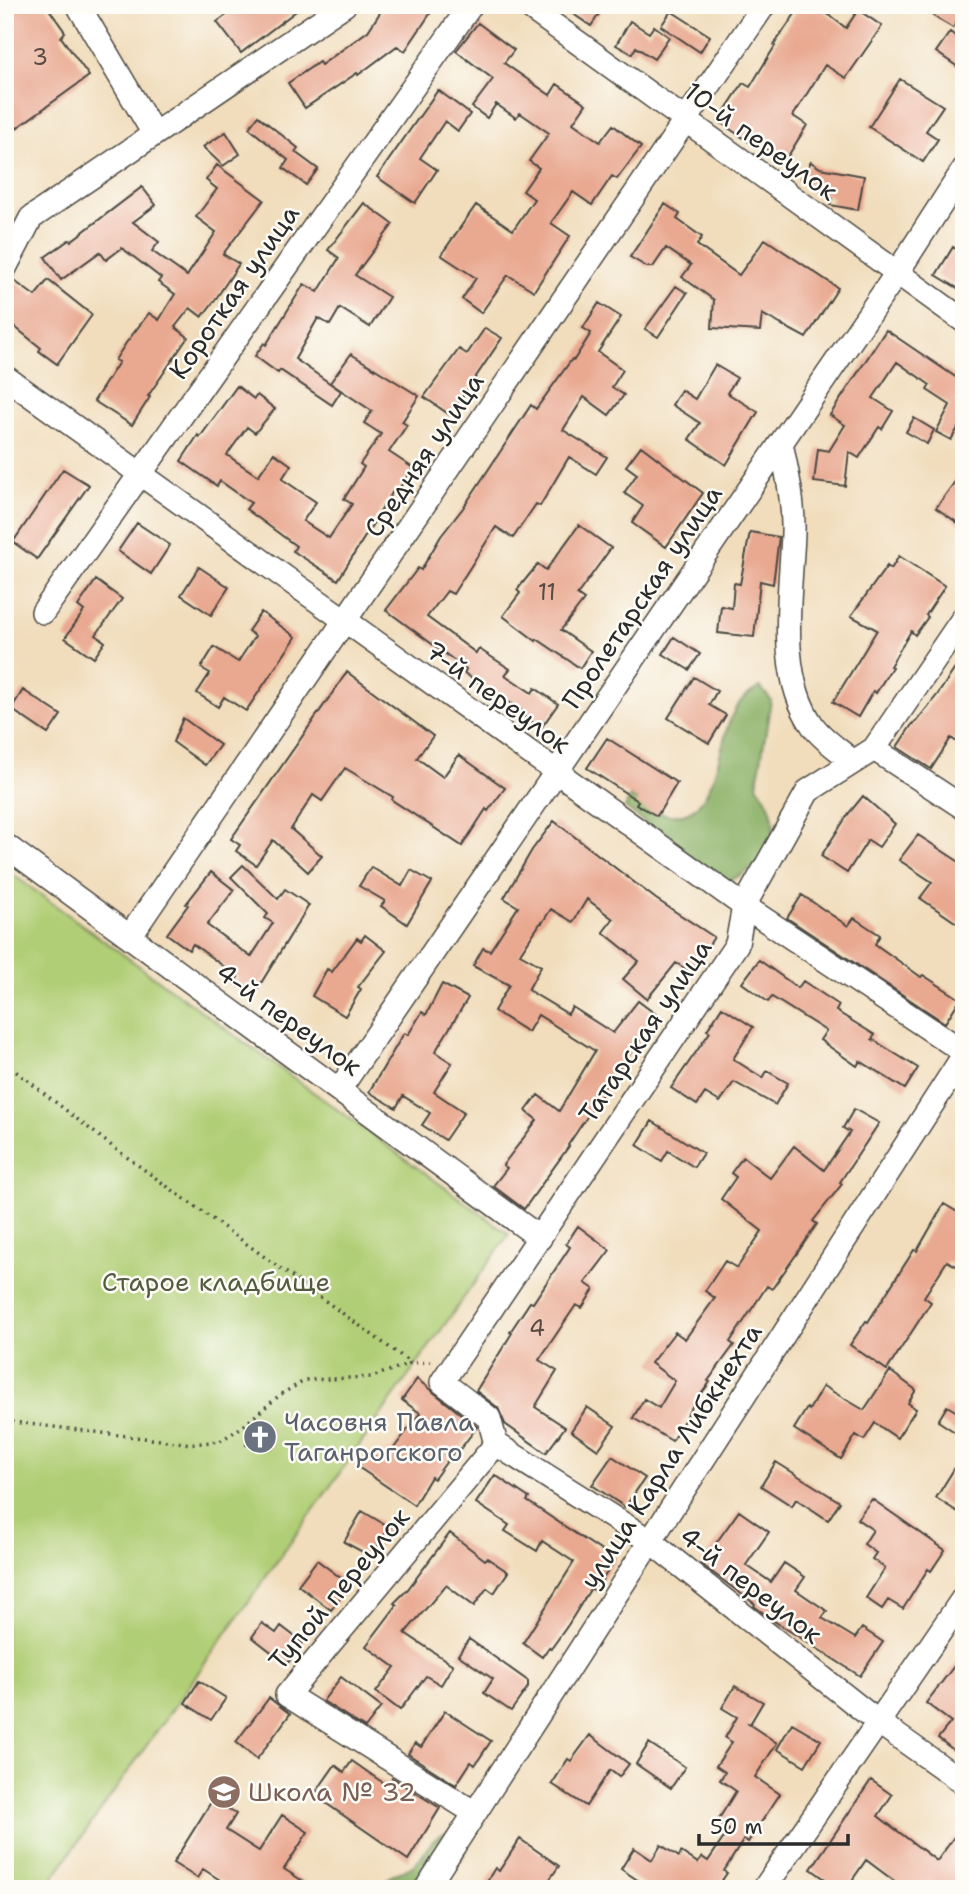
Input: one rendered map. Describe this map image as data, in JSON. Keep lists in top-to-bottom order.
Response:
{
  "streets": {
    "street": [
      "10-й переулок",
      "Короткая улица",
      "Средняя улица",
      "Пролетарская улица",
      "7-й переулок",
      "4-й переулок",
      "Татарская улица",
      "улица Карла Либкнехта",
      "Тупой переулок"
    ]
  },
  "crossings": [
    ["10-й переулок", "Средняя улица"],
    ["10-й переулок", "Пролетарская улица"],
    ["Короткая улица", "7-й переулок"],
    ["Средняя улица", "7-й переулок"],
    ["Средняя улица", "4-й переулок"],
    ["Пролетарская улица", "7-й переулок"],
    ["Пролетарская улица", "4-й переулок"],
    ["7-й переулок", "Татарская улица"],
    ["7-й переулок", "улица Карла Либкнехта"],
    ["4-й переулок", "Татарская улица"],
    ["4-й переулок", "улица Карла Либкнехта"],
    ["4-й переулок", "Тупой переулок"],
    ["улица Карла Либкнехта", "Тупой переулок"]
  ],
  "parks": ["Старое кладбище"],
  "places": {
    "church": ["Часовня Павла Таганрогского"],
    "school or university": ["Школа № 32"]
  },
  "house_numbers": ["3", "11", "4"],
  "scale_bar": "50 m"
}
